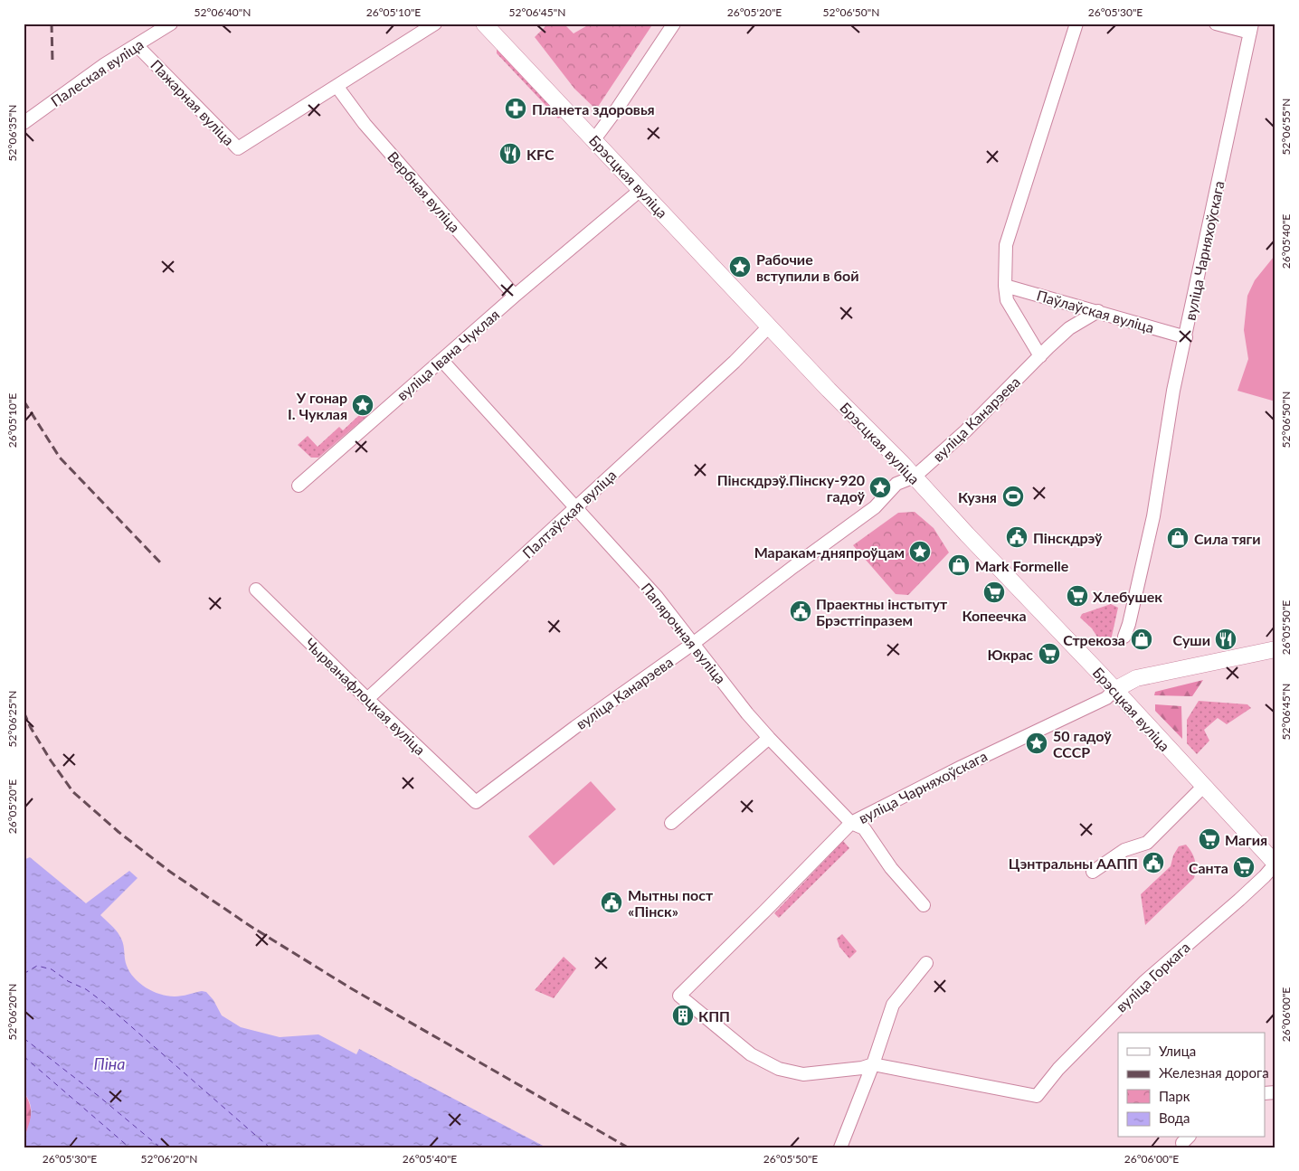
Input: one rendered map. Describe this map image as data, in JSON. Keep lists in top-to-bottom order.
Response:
{
  "streets": {
    "main road": ["Брэсцкая вуліца"],
    "street": [
      "Палеская вуліца",
      "Пажарная вуліца",
      "Вербная вуліца",
      "вуліца Чарняхоўскага",
      "Паўлаўская вуліца",
      "вуліца Івана Чуклая",
      "вуліца Канарэева",
      "Палтаўская вуліца",
      "Папярочная вуліца",
      "Чырванафлоцкая вуліца",
      "вуліца Горкага"
    ]
  },
  "crossings": [
    ["Палеская вуліца", "Пажарная вуліца"],
    ["Пажарная вуліца", "Вербная вуліца"],
    ["Брэсцкая вуліца", "вуліца Чарняхоўскага"],
    ["Брэсцкая вуліца", "вуліца Івана Чуклая"],
    ["Брэсцкая вуліца", "вуліца Канарэева"],
    ["Брэсцкая вуліца", "Палтаўская вуліца"],
    ["Брэсцкая вуліца", "вуліца Горкага"],
    ["Вербная вуліца", "вуліца Івана Чуклая"],
    ["вуліца Чарняхоўскага", "Паўлаўская вуліца"],
    ["вуліца Чарняхоўскага", "Папярочная вуліца"],
    ["вуліца Чарняхоўскага", "вуліца Горкага"],
    ["Паўлаўская вуліца", "вуліца Канарэева"],
    ["вуліца Івана Чуклая", "Папярочная вуліца"],
    ["вуліца Канарэева", "Папярочная вуліца"],
    ["вуліца Канарэева", "Чырванафлоцкая вуліца"],
    ["Палтаўская вуліца", "Папярочная вуліца"],
    ["Палтаўская вуліца", "Чырванафлоцкая вуліца"]
  ],
  "water": ["Піна"],
  "places": {
    "pharmacy": ["Планета здоровья"],
    "restaurant": ["KFC", "Суши"],
    "place": [
      "Рабочие вступили в бой",
      "У гонар І. Чуклая",
      "Пінскдрэў.Пінску-920 гадоў",
      "Маракам-дняпроўцам",
      "50 гадоў СССР"
    ],
    "sports": ["Кузня"],
    "public building": [
      "Пінскдрэў",
      "Праектны інстытут Брэстгіпразем",
      "Цэнтральны ААПП",
      "Мытны пост «Пінск»"
    ],
    "shop": ["Сила тяги", "Mark Formelle", "Стрекоза"],
    "supermarket": [
      "Копеечка",
      "Хлебушек",
      "Юкрас",
      "Магия",
      "Санта"
    ],
    "building": ["КПП"]
  },
  "legend": [
    "Улица",
    "Железная дорога",
    "Парк",
    "Вода"
  ],
  "coordinates": [
    "52°06'40\"N",
    "26°05'10\"E",
    "52°06'45\"N",
    "26°05'20\"E",
    "52°06'50\"N",
    "26°05'30\"E",
    "52°06'55\"N",
    "52°06'35\"N",
    "26°05'40\"E",
    "26°05'50\"E",
    "52°06'25\"N",
    "52°06'20\"N",
    "26°06'00\"E"
  ]
}
